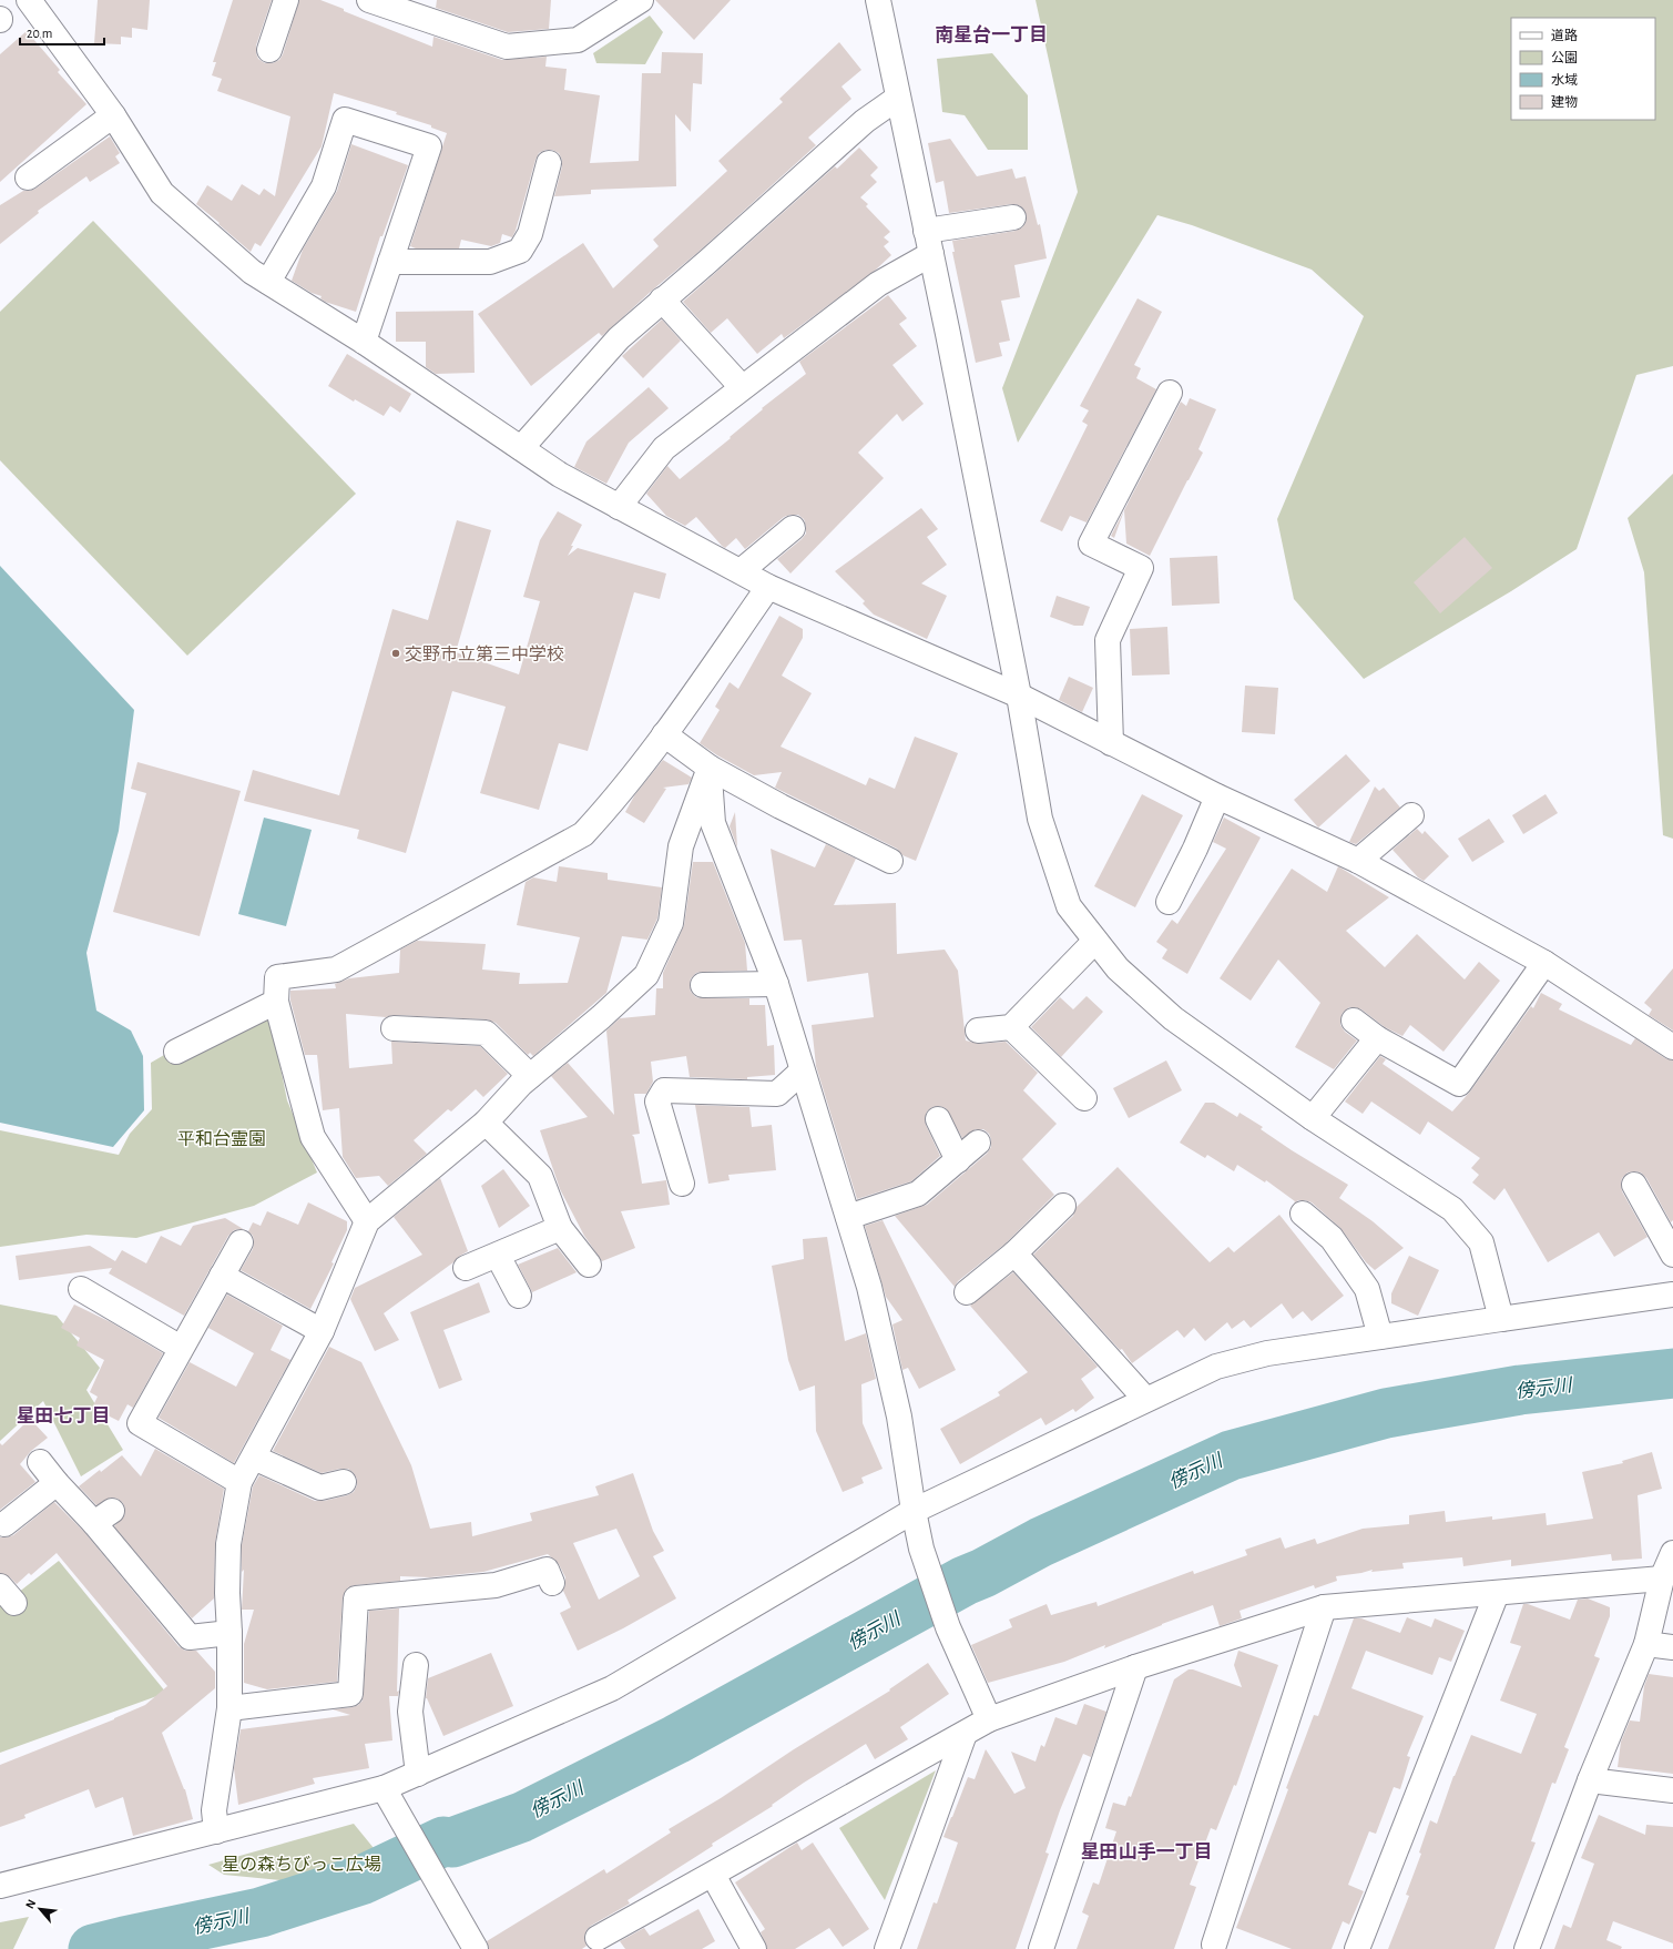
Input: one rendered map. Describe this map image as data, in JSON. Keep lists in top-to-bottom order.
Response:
{
  "districts": ["南星台一丁目", "星田七丁目", "星田山手一丁目"],
  "water": ["傍示川"],
  "parks": ["平和台霊園", "星の森ちびっこ広場"],
  "places": ["交野市立第三中学校"],
  "legend": [
    "道路",
    "公園",
    "水域",
    "建物"
  ],
  "scale_bar": "20 m",
  "north": "top left"
}
